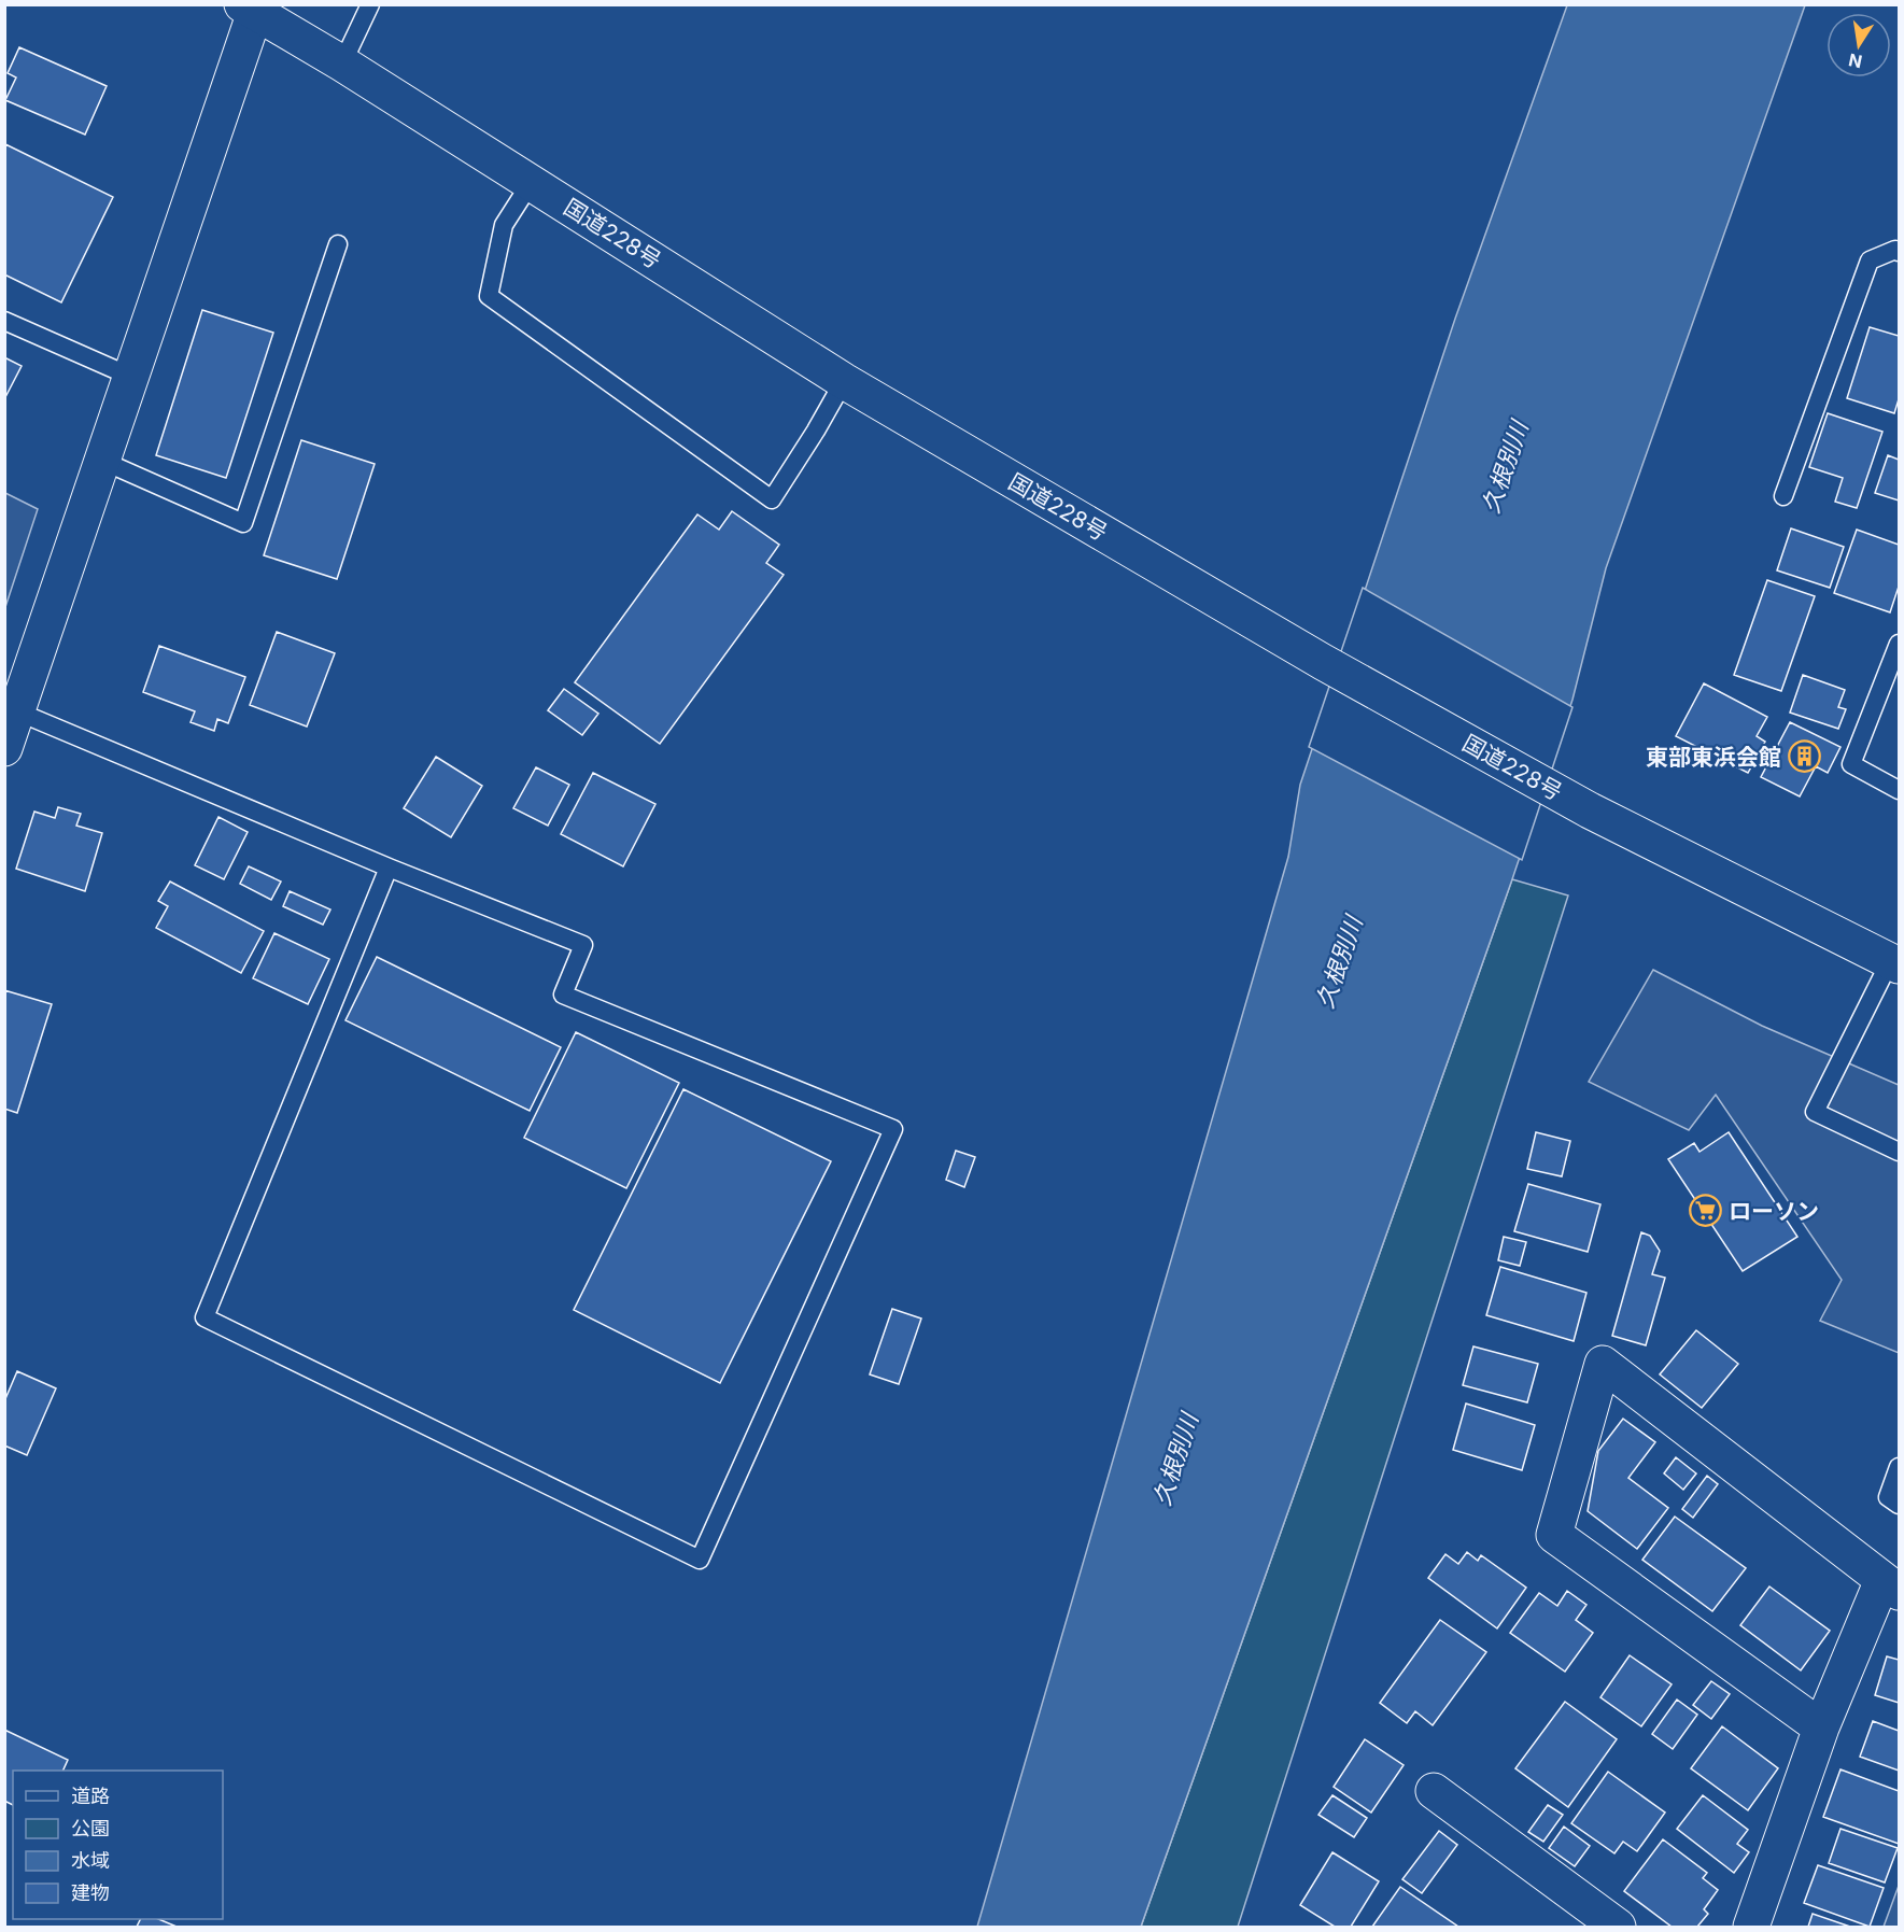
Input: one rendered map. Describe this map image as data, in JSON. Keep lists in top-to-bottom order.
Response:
{
  "streets": {
    "main road": ["国道228号"]
  },
  "water": ["久根別川"],
  "places": {
    "building": ["東部東浜会館"],
    "supermarket": ["ローソン"]
  },
  "legend": [
    "道路",
    "公園",
    "水域",
    "建物"
  ],
  "north": "bottom"
}
